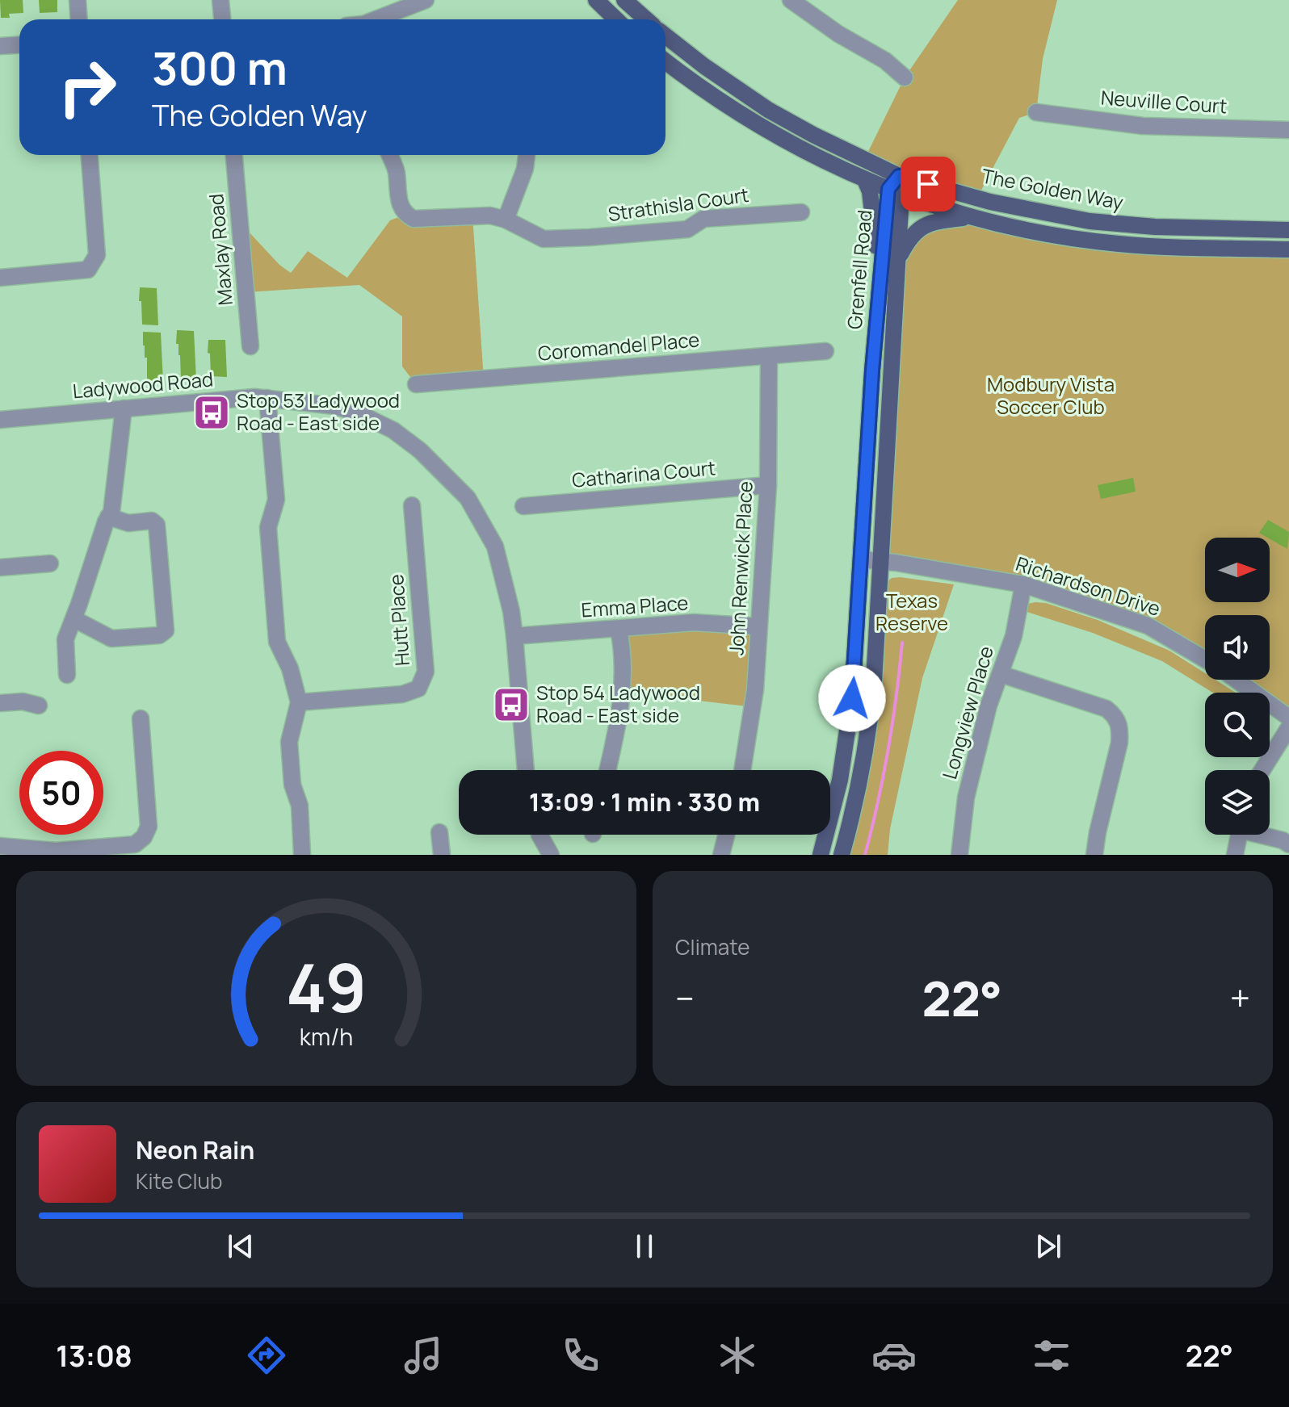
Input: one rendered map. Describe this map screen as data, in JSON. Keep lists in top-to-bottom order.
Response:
{
  "streets": {
    "main road": ["The Golden Way", "Grenfell Road"],
    "street": [
      "Neuville Court",
      "Strathisla Court",
      "Maxlay Road",
      "Coromandel Place",
      "Ladywood Road",
      "Catharina Court",
      "John Renwick Place",
      "Richardson Drive",
      "Emma Place",
      "Hutt Place",
      "Longview Place"
    ]
  },
  "crossings": [
    ["The Golden Way", "Grenfell Road"],
    ["Grenfell Road", "Richardson Drive"],
    ["Coromandel Place", "John Renwick Place"],
    ["Ladywood Road", "Emma Place"],
    ["Catharina Court", "John Renwick Place"],
    ["John Renwick Place", "Emma Place"],
    ["Richardson Drive", "Longview Place"]
  ],
  "parks": ["Modbury Vista Soccer Club", "Texas Reserve"],
  "places": {
    "bus stop": ["Stop 53 Ladywood Road - East side", "Stop 54 Ladywood Road - East side"]
  },
  "north": "right",
  "page": {
    "turn": ["300 m", "The Golden Way"],
    "limit": "50",
    "trip": "13:09 · 1 min · 330 m",
    "tile": "Climate",
    "heat": ["−", "22°", "+"],
    "song": ["Neon Rain", "Kite Club"],
    "tabs": ["13:08", "22°"],
    "gauge": ["49", "km/h"]
  }
}
